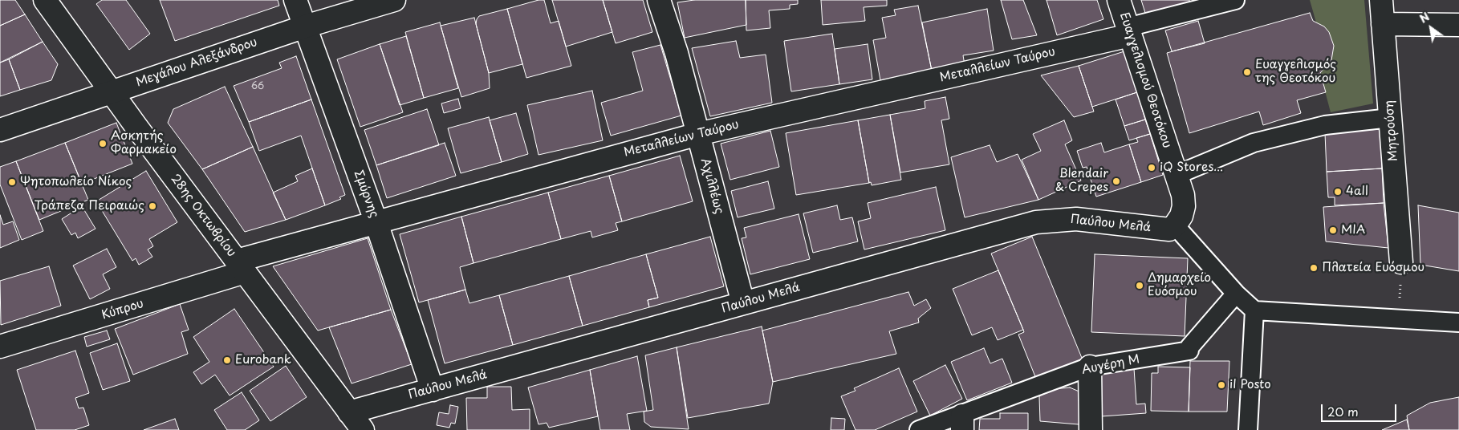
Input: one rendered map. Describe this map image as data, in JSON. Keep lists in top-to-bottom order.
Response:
{
  "streets": {
    "street": [
      "Μεγάλου Αλεξάνδρου",
      "Μεταλλείων Ταύρου",
      "Ευαγγελισμού Θεοτόκου",
      "Μητρούση",
      "Αχιλλέως",
      "Σμύρνης",
      "28ης Οκτωβρίου",
      "Παύλου Μελά",
      "Κύπρου",
      "Αυγέρη Μ"
    ]
  },
  "crossings": [
    ["Μεγάλου Αλεξάνδρου", "Σμύρνης"],
    ["Μεγάλου Αλεξάνδρου", "28ης Οκτωβρίου"],
    ["Μεταλλείων Ταύρου", "Ευαγγελισμού Θεοτόκου"],
    ["Μεταλλείων Ταύρου", "Αχιλλέως"],
    ["Μεταλλείων Ταύρου", "Σμύρνης"],
    ["Μεταλλείων Ταύρου", "28ης Οκτωβρίου"],
    ["Μεταλλείων Ταύρου", "Κύπρου"],
    ["Ευαγγελισμού Θεοτόκου", "Παύλου Μελά"],
    ["Αχιλλέως", "Παύλου Μελά"],
    ["Σμύρνης", "Παύλου Μελά"],
    ["28ης Οκτωβρίου", "Παύλου Μελά"],
    ["28ης Οκτωβρίου", "Κύπρου"]
  ],
  "places": [
    "Ευαγγελισμός της Θεοτόκου",
    "Ασκητής Φαρμακείο",
    "iQ Stores...",
    "Blendair & Crepes",
    "Ψητοπωλείο Νίκος",
    "4all",
    "Τράπεζα Πειραιώς",
    "ΜΙΑ",
    "Πλατεία Ευόσμου",
    "Δημαρχείο Ευόσμου",
    "Eurobank",
    "il Posto"
  ],
  "house_numbers": ["66"],
  "scale_bar": "20 m",
  "north": "top left"
}
